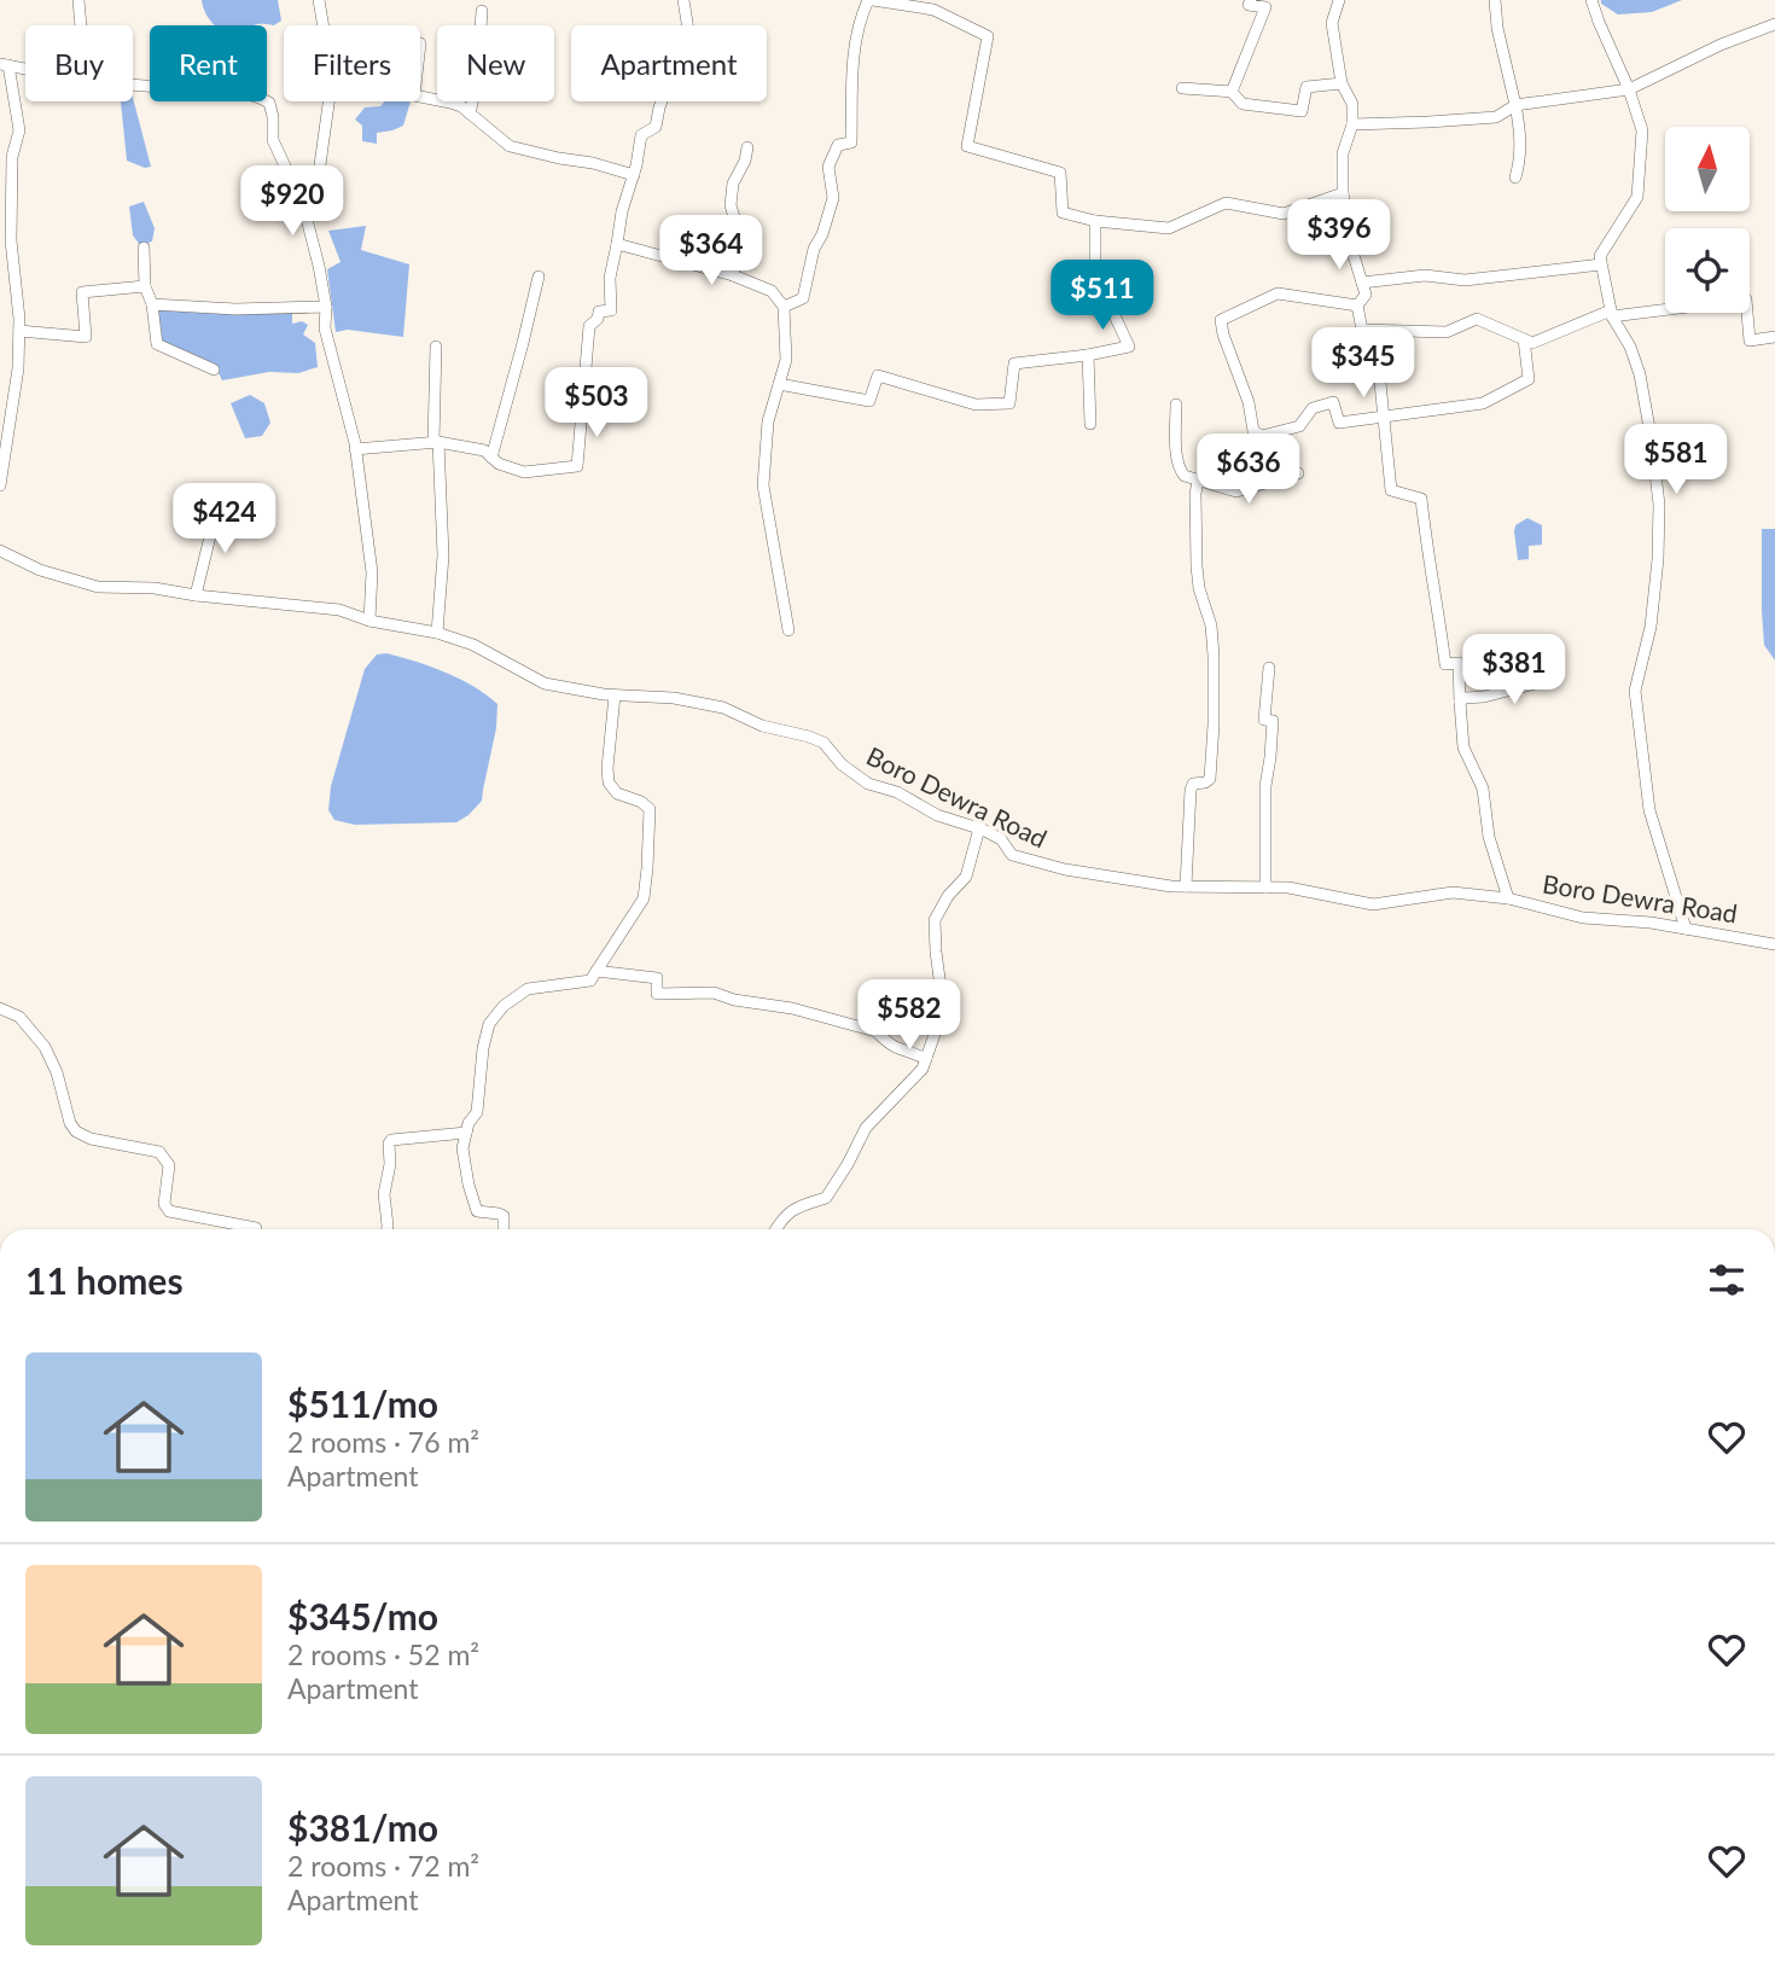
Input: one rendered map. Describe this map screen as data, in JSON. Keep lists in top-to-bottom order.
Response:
{
  "streets": {
    "street": ["Boro Dewra Road"]
  },
  "north": "top",
  "page": {
    "chip": [
      "Buy",
      "Rent",
      "Filters",
      "New",
      "Apartment"
    ],
    "price": [
      "$920",
      "$396",
      "$364",
      "$511",
      "$345",
      "$503",
      "$581",
      "$636",
      "$424",
      "$381",
      "$582"
    ],
    "heading": "11 homes",
    "list": [
      {
        "name": "$511/mo",
        "note": "2 rooms · 76 m² · Apartment"
      },
      {
        "name": "$345/mo",
        "note": "2 rooms · 52 m² · Apartment"
      },
      {
        "name": "$381/mo",
        "note": "2 rooms · 72 m² · Apartment"
      }
    ]
  }
}
